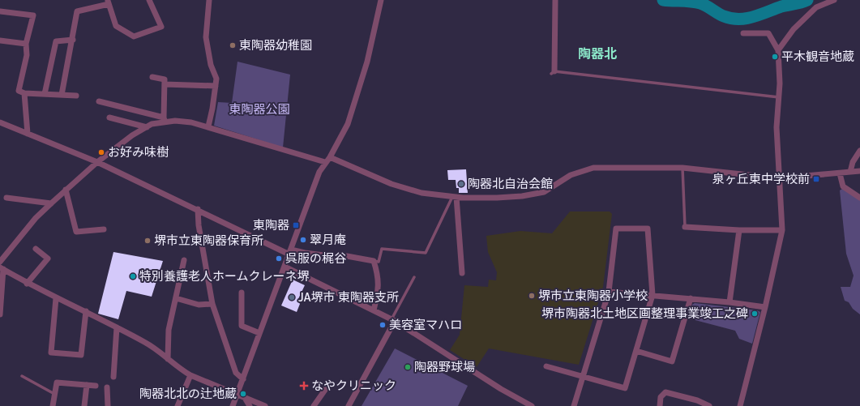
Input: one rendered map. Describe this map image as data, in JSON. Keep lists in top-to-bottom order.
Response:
{
  "districts": ["陶器北"],
  "parks": ["東陶器公園"],
  "places": {
    "other": [
      "東陶器幼稚園",
      "平木観音地蔵",
      "お好み味樹",
      "陶器北自治会館",
      "翠月庵",
      "堺市立東陶器保育所",
      "呉服の梶谷",
      "特別養護老人ホームクレーネ堺",
      "堺市立東陶器小学校",
      "JA堺市 東陶器支所",
      "堺市陶器北土地区画整理事業竣工之碑",
      "美容室マハロ",
      "陶器野球場",
      "陶器北北の辻地蔵"
    ],
    "transit": ["泉ヶ丘東中学校前", "東陶器"],
    "health": ["なやクリニック"]
  }
}
